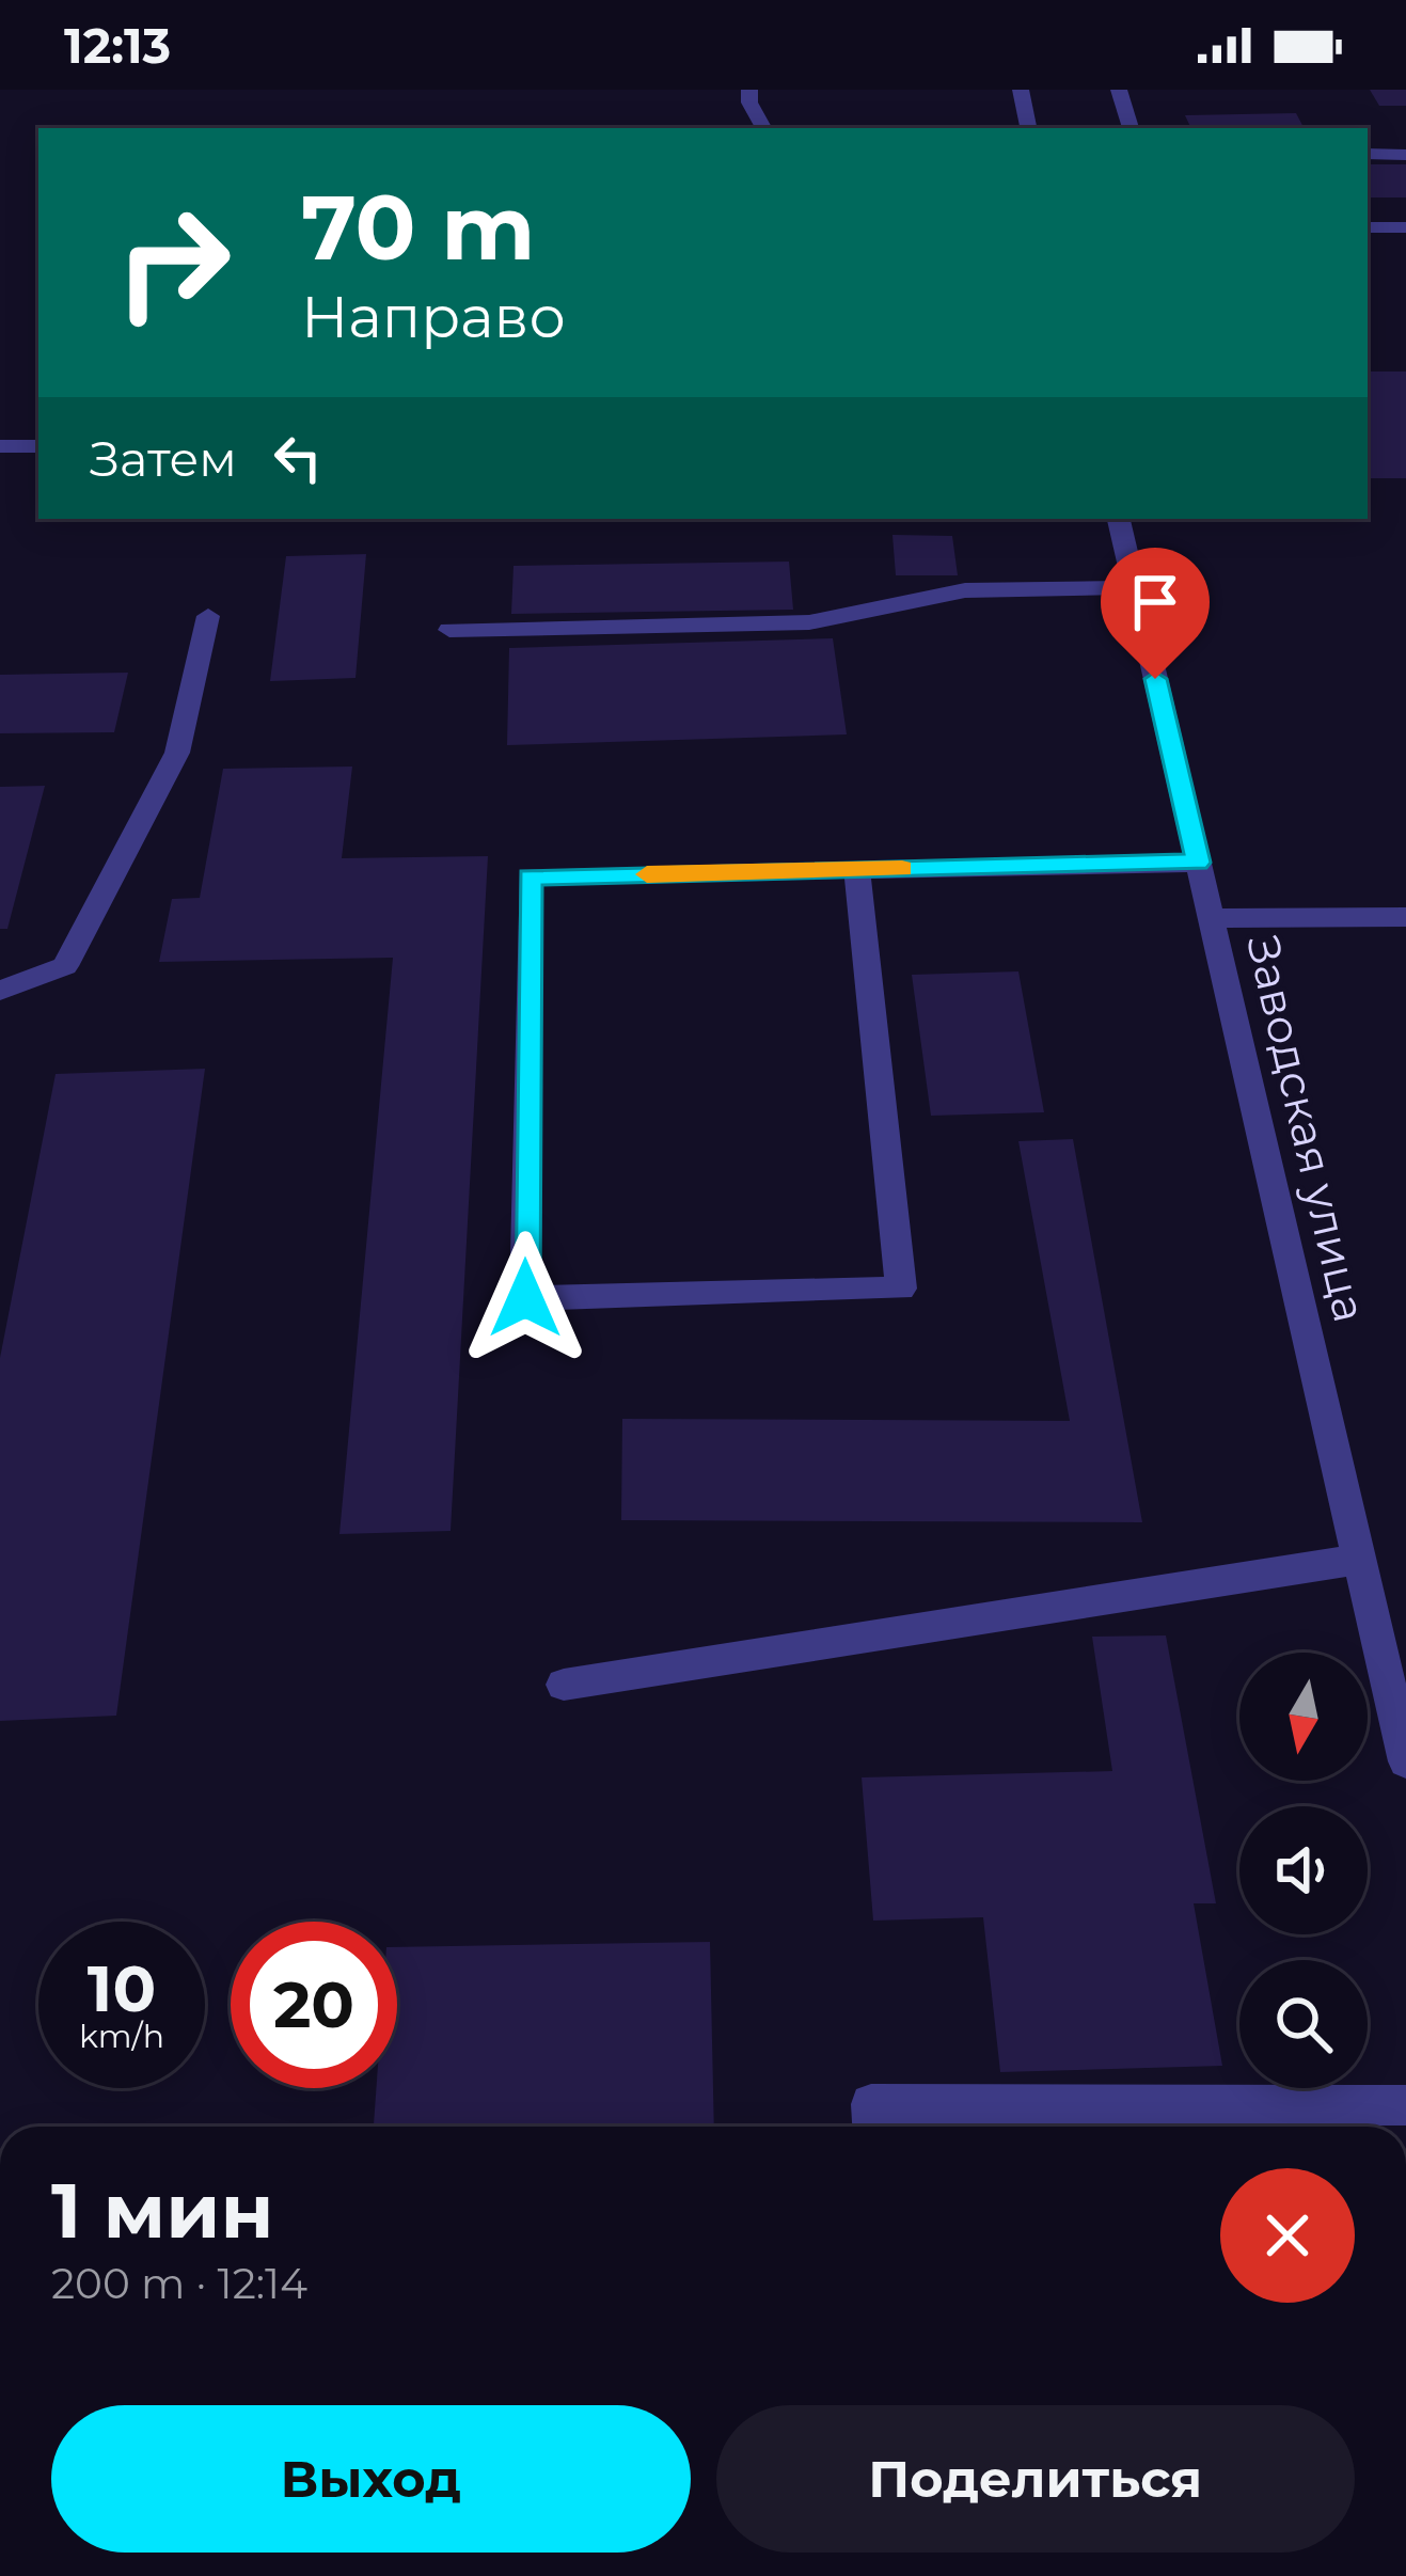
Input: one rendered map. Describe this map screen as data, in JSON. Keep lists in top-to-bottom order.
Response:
{
  "streets": {
    "street": ["Заводская улица"]
  },
  "north": "bottom",
  "page": {
    "status": "12:13",
    "turn": ["70 m", "Направо"],
    "then": "Затем",
    "speed": "10 km/h",
    "limit": "20",
    "heading": ["1 мин", "200 m · 12:14"],
    "buttons": ["Выход", "Поделиться"]
  }
}
